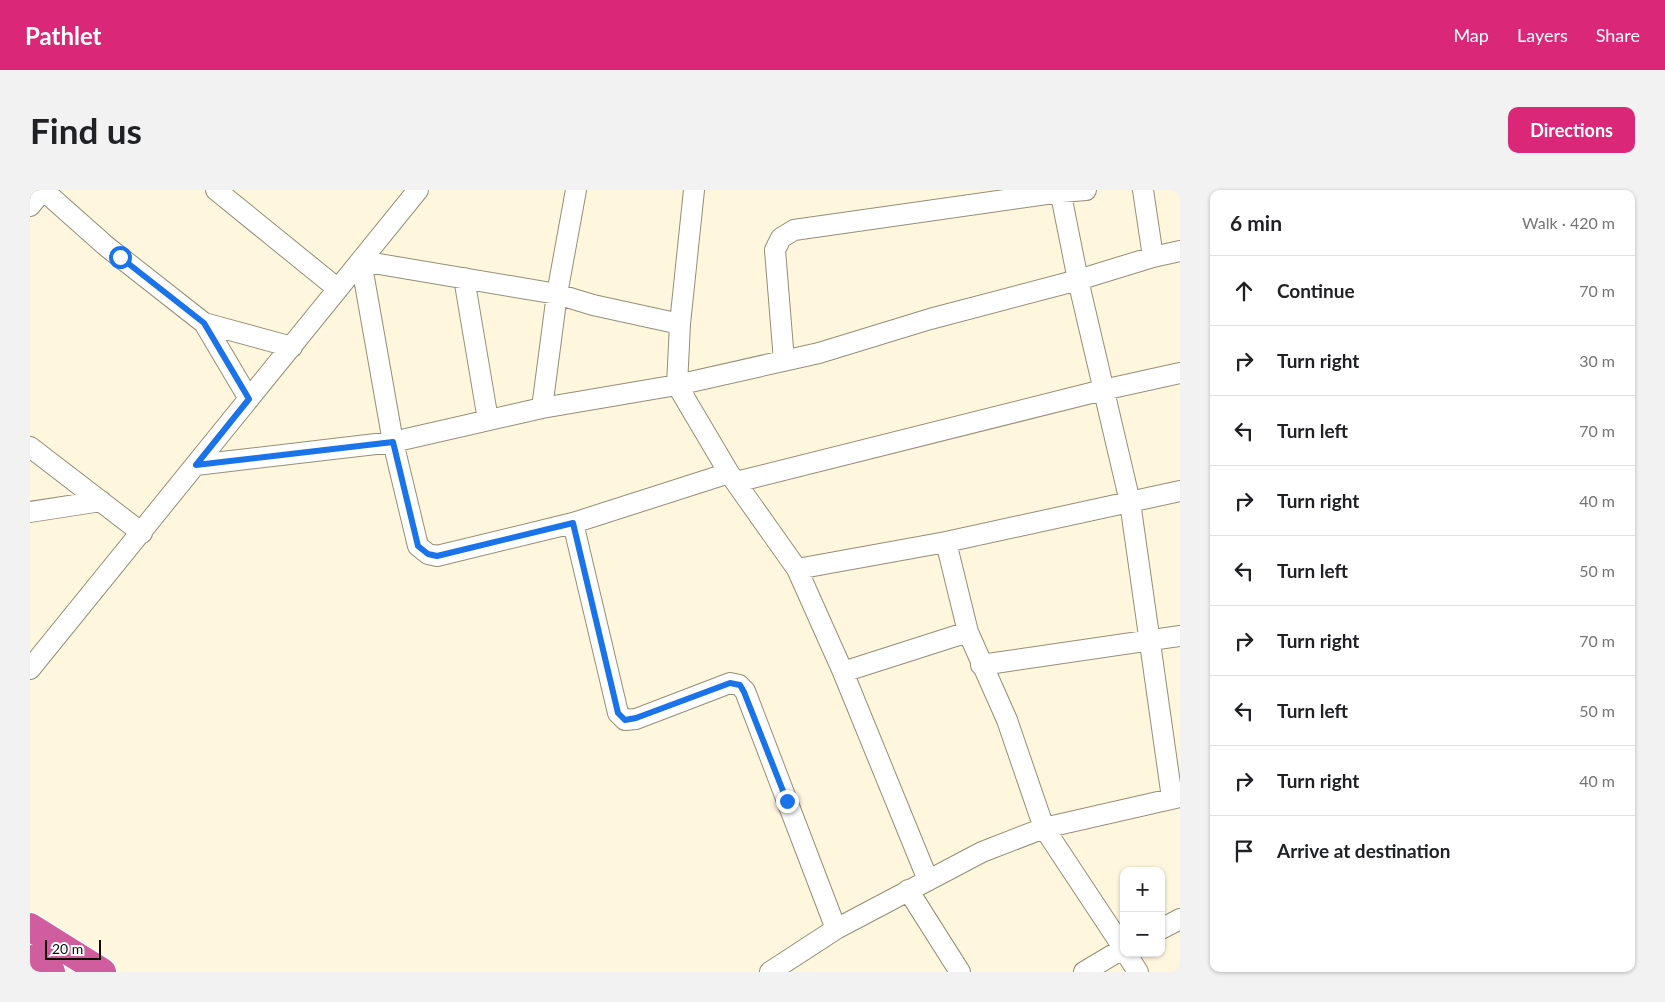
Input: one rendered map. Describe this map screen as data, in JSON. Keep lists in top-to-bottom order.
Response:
{
  "scale_bar": "20 m",
  "page": {
    "header": "Pathlet",
    "nav": ["Map", "Layers", "Share"],
    "buttons": "Directions",
    "title": "Find us",
    "heading": ["6 min", "Walk · 420 m"],
    "list": [
      ["Continue", "70 m"],
      ["Turn right", "30 m"],
      ["Turn left", "70 m"],
      ["Turn right", "40 m"],
      ["Turn left", "50 m"],
      ["Turn right", "70 m"],
      ["Turn left", "50 m"],
      ["Turn right", "40 m"],
      "Arrive at destination"
    ],
    "map_buttons": ["+", "−"],
    "scale": "20 m"
  }
}
